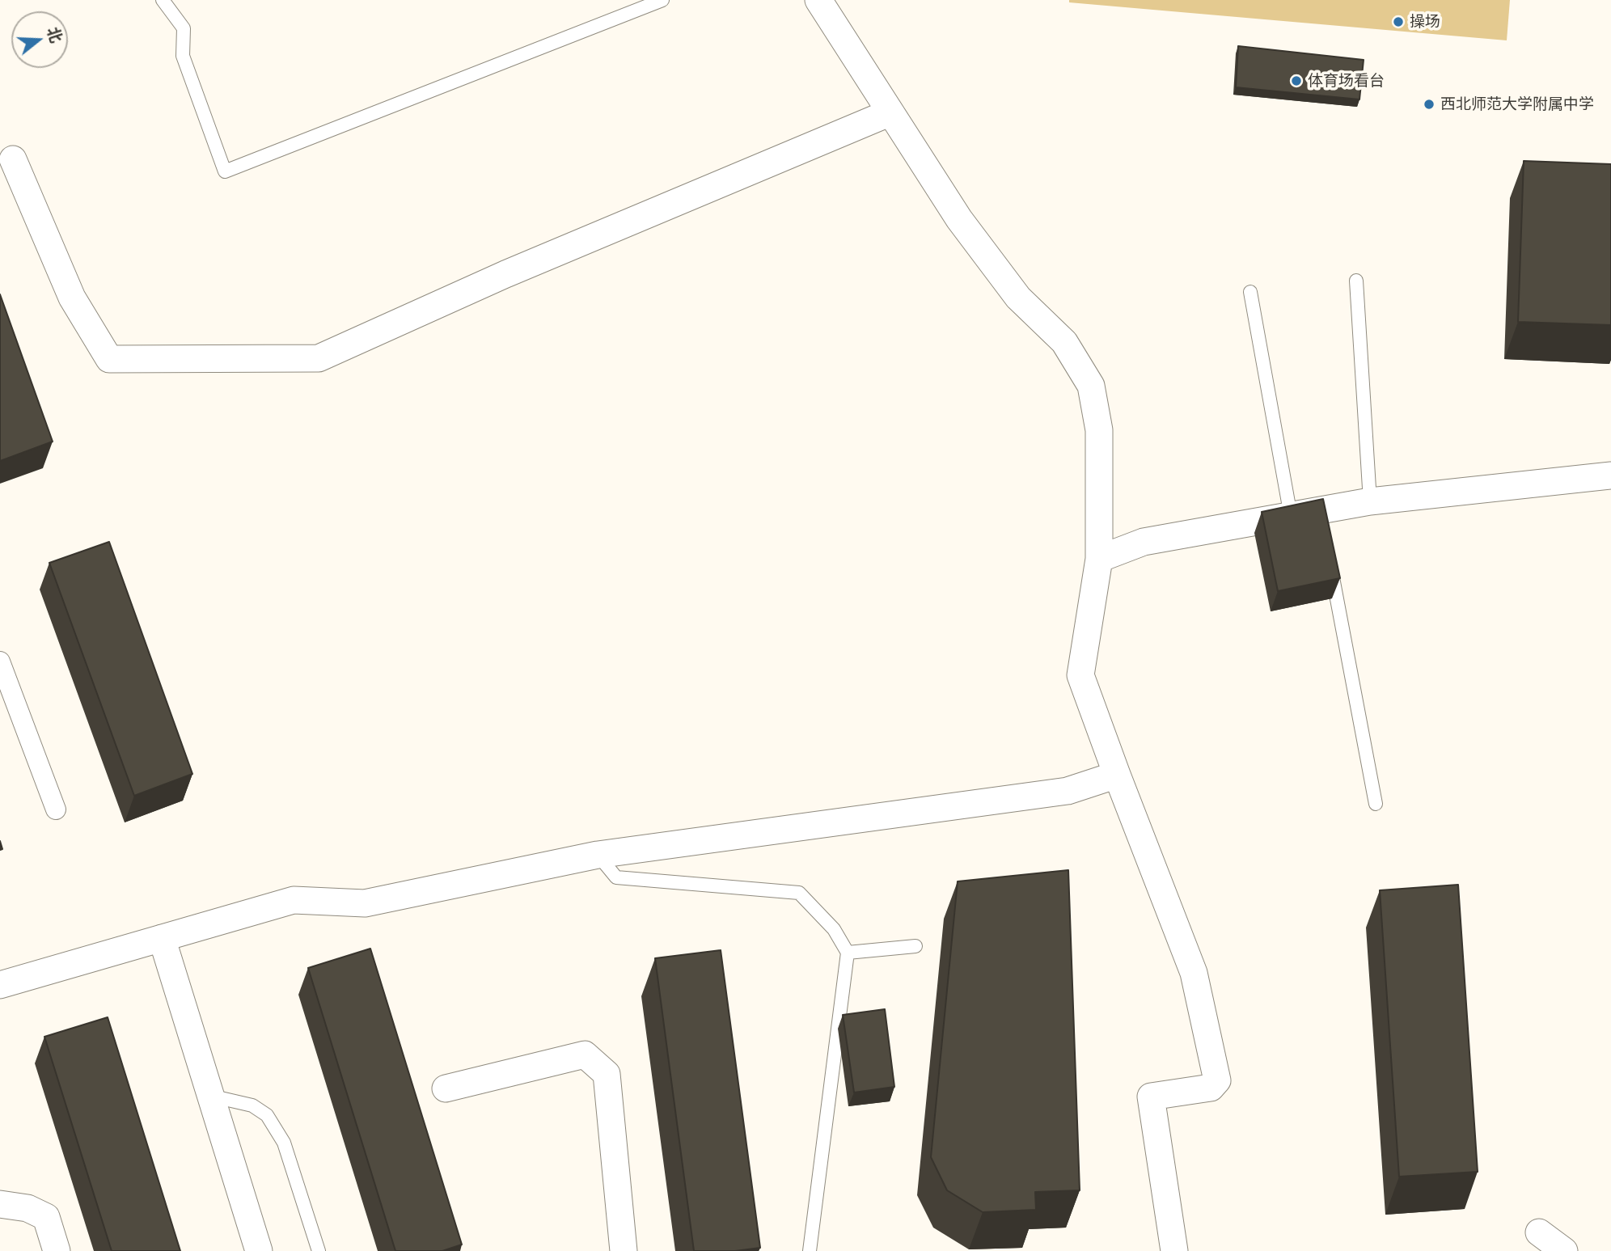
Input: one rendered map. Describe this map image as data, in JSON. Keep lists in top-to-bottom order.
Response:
{
  "places": ["操场", "体育场看台", "西北师范大学附属中学"],
  "north": "right"
}
